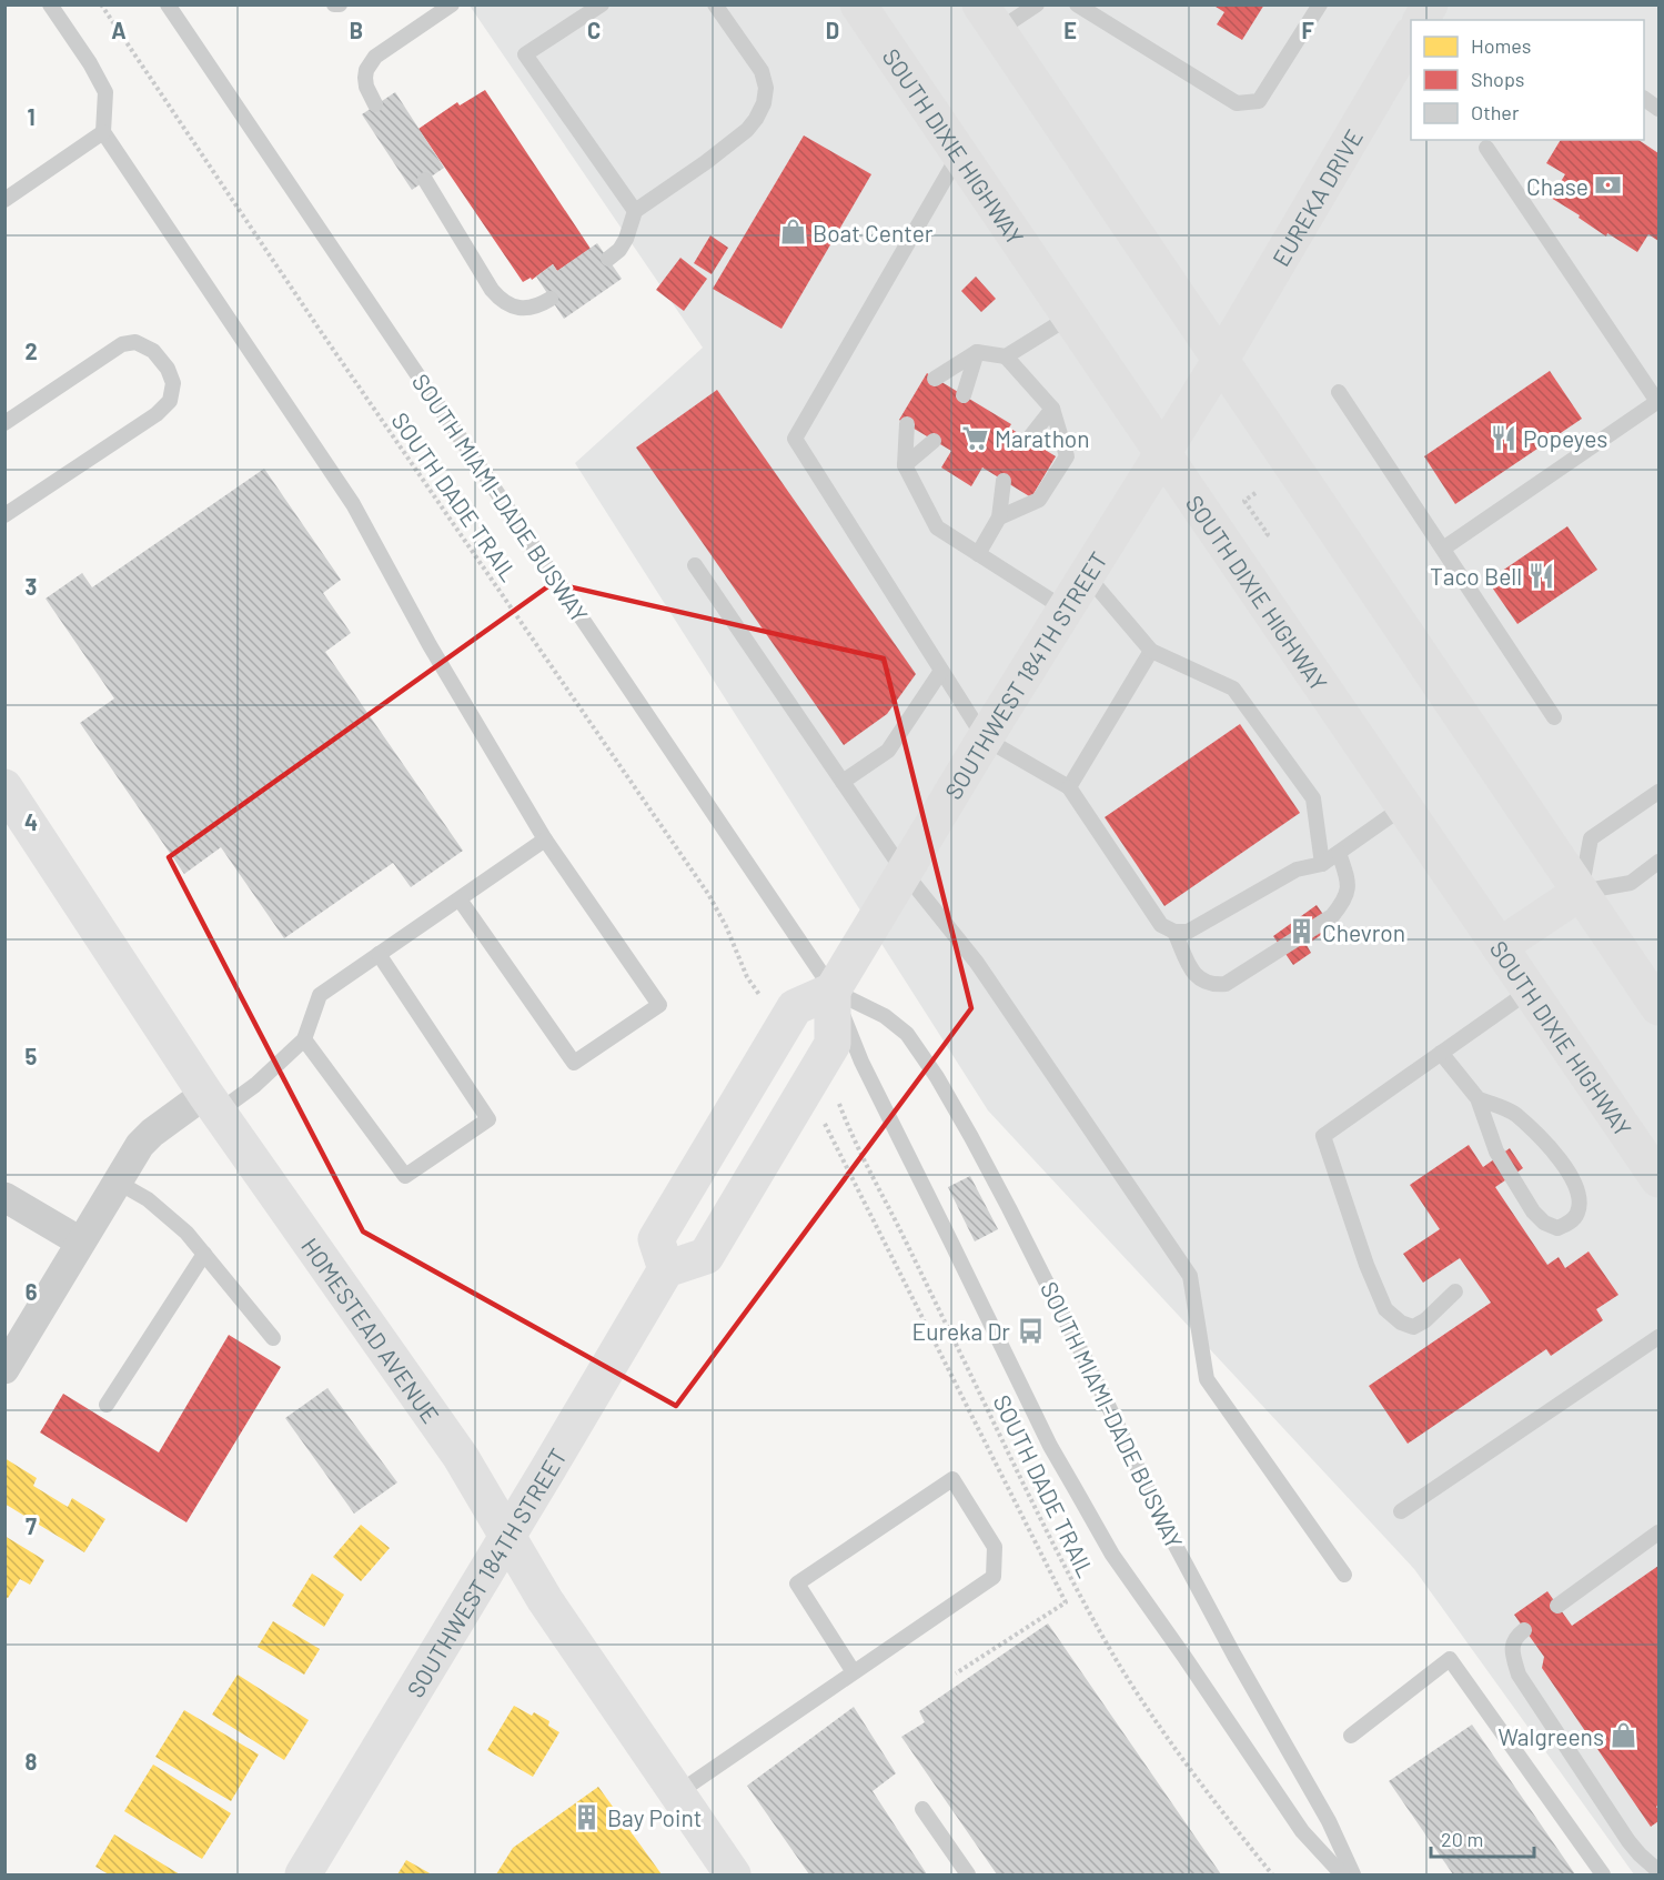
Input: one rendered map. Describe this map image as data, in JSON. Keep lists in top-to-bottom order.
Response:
{
  "streets": {
    "main road": [
      "SOUTH DIXIE HIGHWAY",
      "EUREKA DRIVE",
      "SOUTHWEST 184TH STREET",
      "HOMESTEAD AVENUE"
    ],
    "lane": ["SOUTH MIAMI-DADE BUSWAY"],
    "path": ["SOUTH DADE TRAIL"]
  },
  "crossings": [
    ["SOUTH DIXIE HIGHWAY", "SOUTHWEST 184TH STREET"],
    ["EUREKA DRIVE", "SOUTHWEST 184TH STREET"],
    ["SOUTH MIAMI-DADE BUSWAY", "SOUTHWEST 184TH STREET"],
    ["SOUTHWEST 184TH STREET", "HOMESTEAD AVENUE"]
  ],
  "places": {
    "bank": ["Chase"],
    "shop": ["Boat Center", "Walgreens"],
    "supermarket": ["Marathon"],
    "restaurant": ["Popeyes", "Taco Bell"],
    "building": ["Chevron", "Bay Point"],
    "bus stop": ["Eureka Dr"]
  },
  "legend": ["Homes", "Shops", "Other"],
  "scale_bar": "20 m",
  "grid": {
    "columns": [
      "A",
      "B",
      "C",
      "D",
      "E",
      "F"
    ],
    "rows": [
      "1",
      "2",
      "3",
      "4",
      "5",
      "6",
      "7",
      "8"
    ]
  }
}
